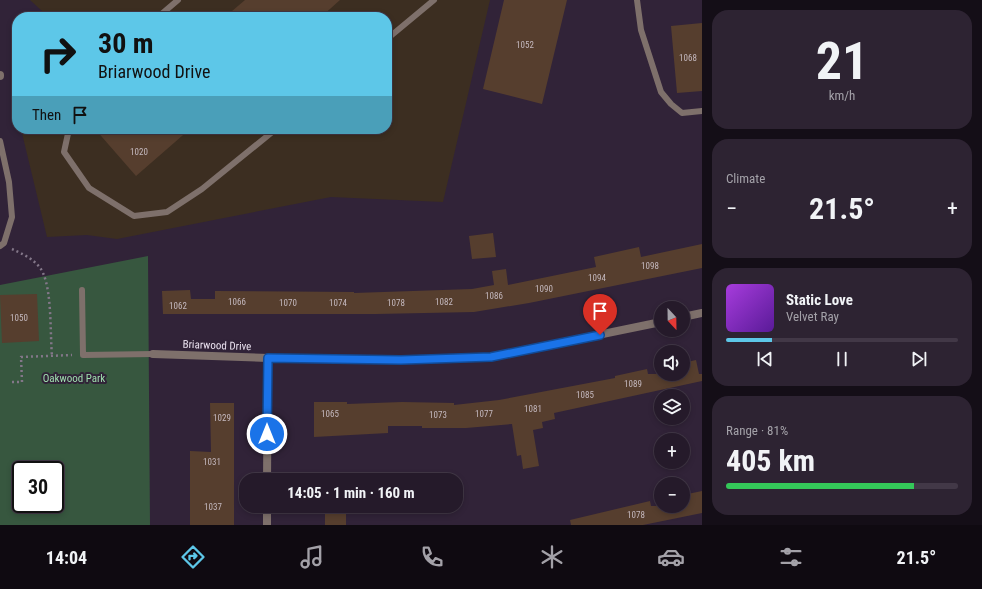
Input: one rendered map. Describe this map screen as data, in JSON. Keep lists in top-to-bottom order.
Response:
{
  "streets": {
    "street": ["Briarwood Drive"]
  },
  "parks": ["Oakwood Park"],
  "house_numbers": [
    "1052",
    "1068",
    "1020",
    "1098",
    "1094",
    "1090",
    "1086",
    "1066",
    "1082",
    "1070",
    "1074",
    "1078",
    "1062",
    "1050",
    "1089",
    "1085",
    "1081",
    "1065",
    "1077",
    "1073",
    "1029",
    "1031",
    "1037",
    "1078"
  ],
  "north": "bottom",
  "page": {
    "tile": [
      ["21", "km/h"],
      "Climate",
      ["Range · 81%", "405 km"]
    ],
    "turn": ["30 m", "Briarwood Drive"],
    "then": "Then",
    "heat": ["−", "21.5°", "+"],
    "song": ["Static Love", "Velvet Ray"],
    "map_buttons": ["+", "−"],
    "limit": "30",
    "trip": "14:05 · 1 min · 160 m",
    "tabs": ["14:04", "21.5°"]
  }
}
